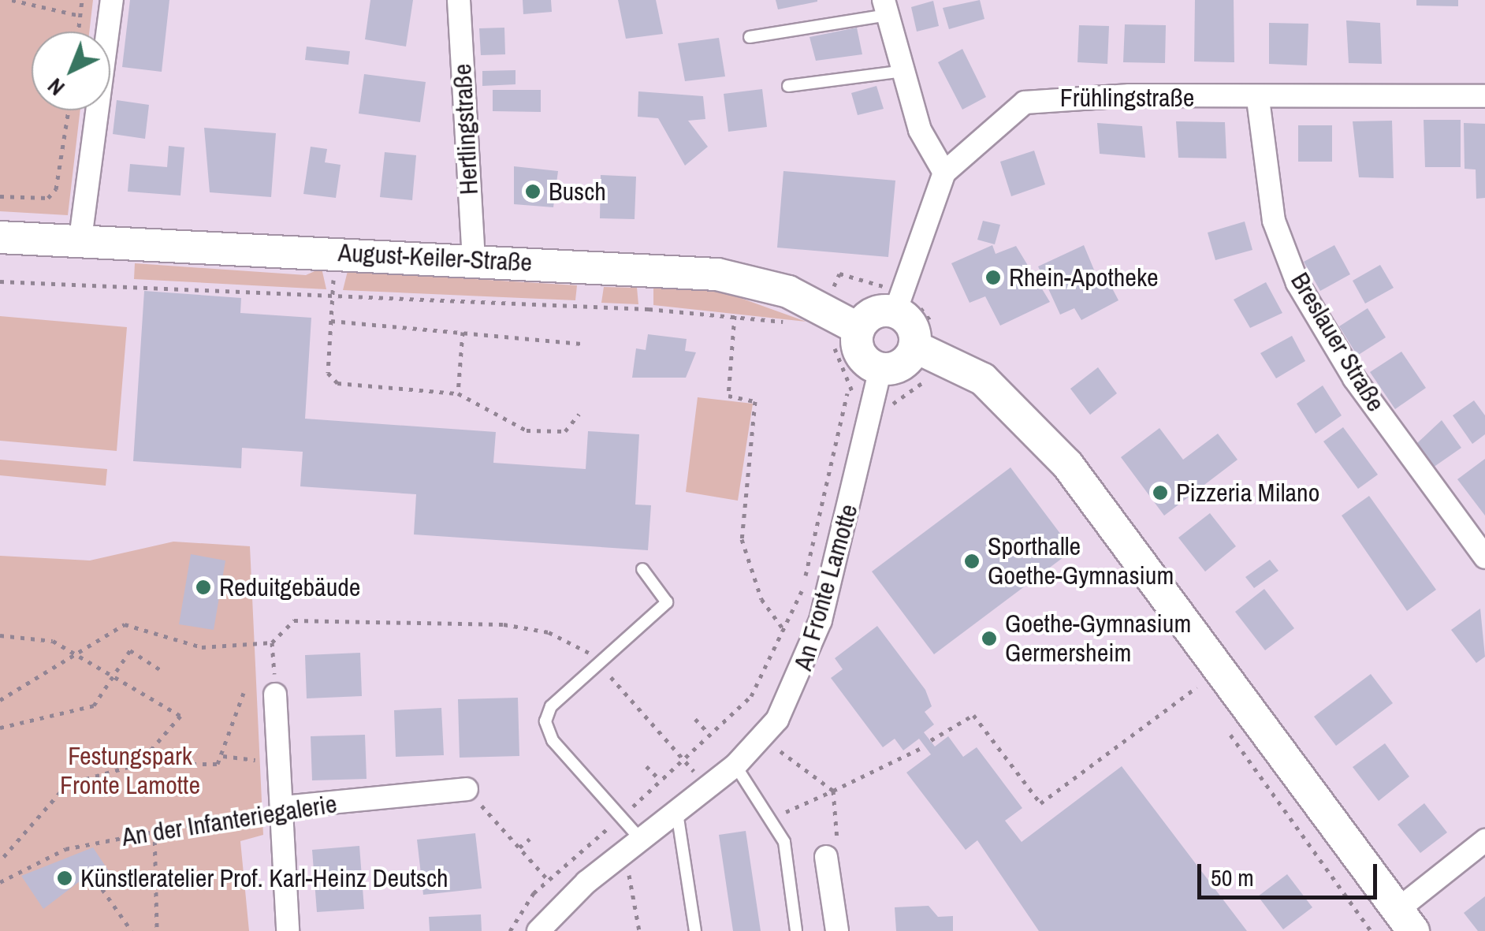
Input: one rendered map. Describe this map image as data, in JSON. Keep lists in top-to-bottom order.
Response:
{
  "streets": {
    "street": [
      "Frühlingstraße",
      "Hertlingstraße",
      "August-Keiler-Straße",
      "Breslauer Straße",
      "An Fronte Lamotte",
      "An der Infanteriegalerie"
    ]
  },
  "crossings": [
    ["Frühlingstraße", "August-Keiler-Straße"],
    ["Frühlingstraße", "Breslauer Straße"],
    ["Frühlingstraße", "An Fronte Lamotte"],
    ["Hertlingstraße", "August-Keiler-Straße"],
    ["August-Keiler-Straße", "An Fronte Lamotte"]
  ],
  "parks": ["Festungspark Fronte Lamotte"],
  "places": [
    "Busch",
    "Rhein-Apotheke",
    "Pizzeria Milano",
    "Sporthalle Goethe-Gymnasium",
    "Reduitgebäude",
    "Goethe-Gymnasium Germersheim",
    "Künstleratelier Prof. Karl-Heinz Deutsch"
  ],
  "scale_bar": "50 m",
  "north": "bottom left"
}
